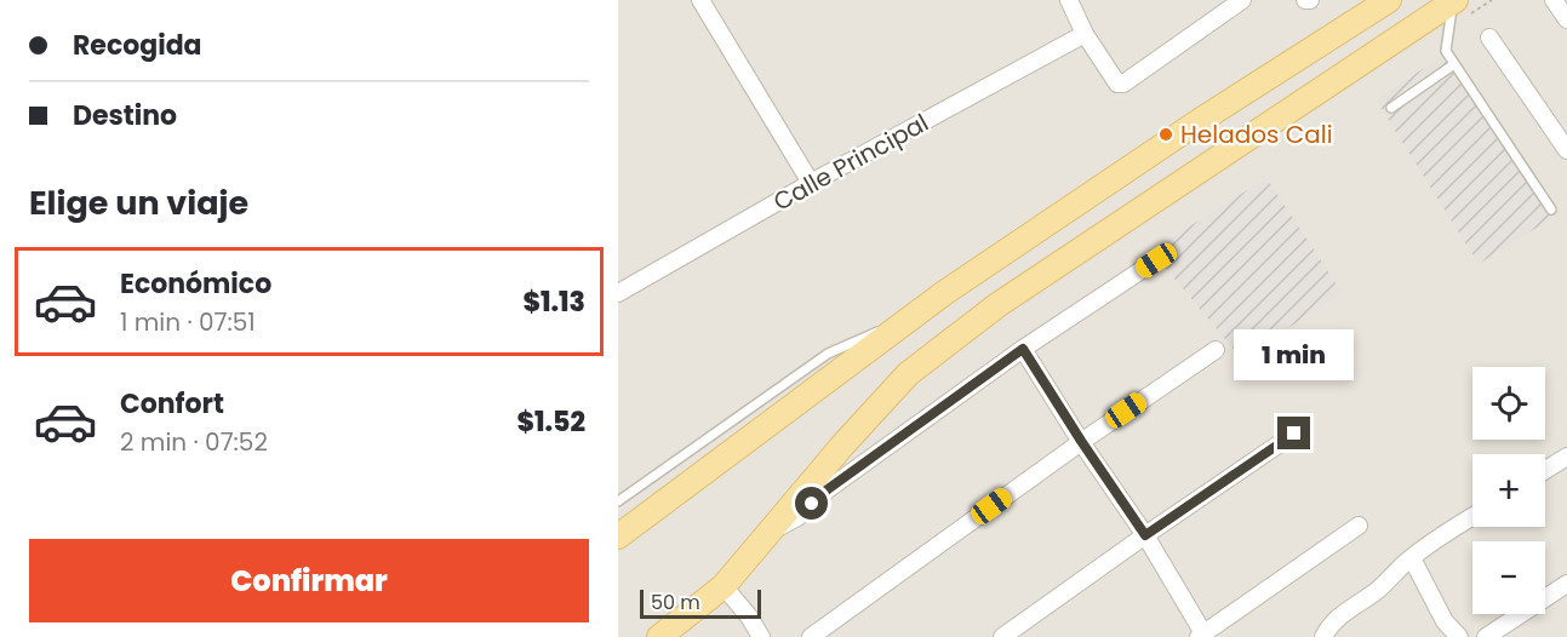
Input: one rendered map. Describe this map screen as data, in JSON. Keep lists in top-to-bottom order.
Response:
{
  "streets": {
    "street": ["Calle Principal"]
  },
  "places": ["Helados Cali"],
  "scale_bar": "50 m",
  "page": {
    "banner": ["Recogida", "Destino"],
    "heading": "Elige un viaje",
    "list": [
      {
        "name": "Económico",
        "note": "1 min · 07:51",
        "value": "$1.13"
      },
      {
        "name": "Confort",
        "note": "2 min · 07:52",
        "value": "$1.52"
      }
    ],
    "bubble": "1 min",
    "map_buttons": ["+", "−"],
    "buttons": "Confirmar",
    "scale": "50 m"
  }
}
